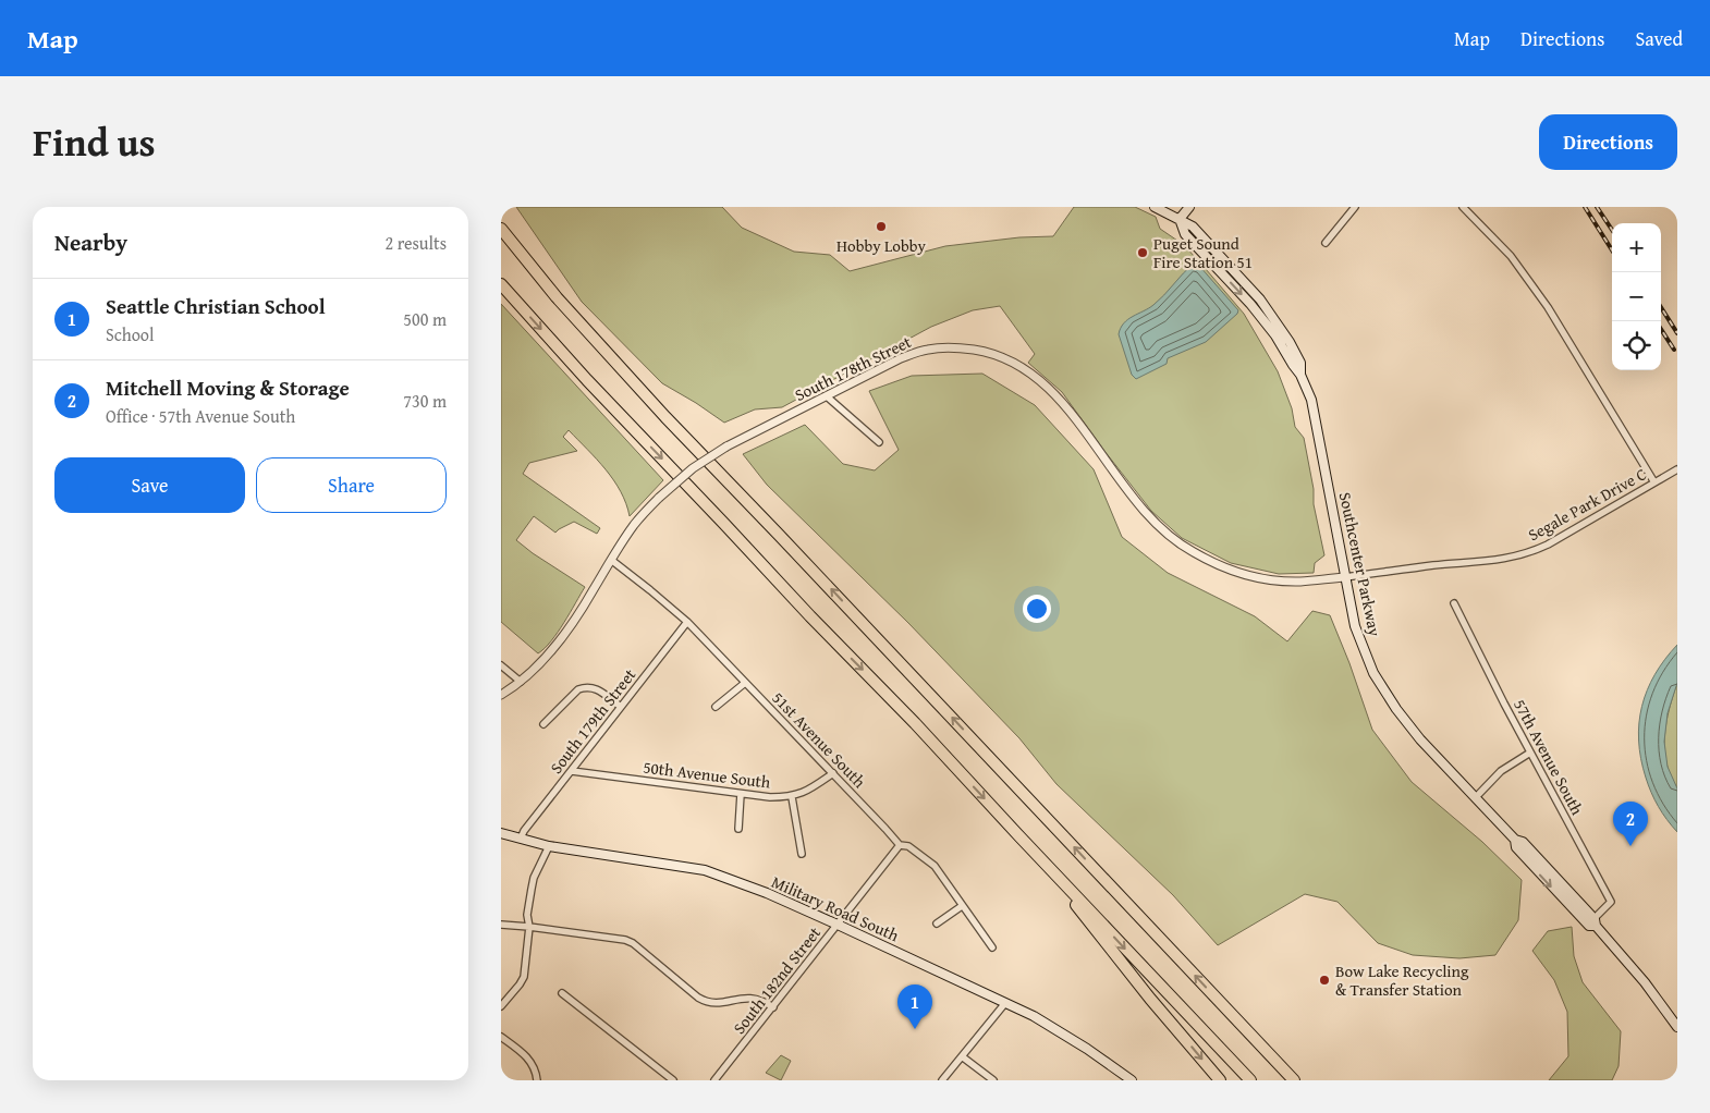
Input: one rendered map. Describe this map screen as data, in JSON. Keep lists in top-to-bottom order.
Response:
{
  "streets": {
    "main road": ["Southcenter Parkway", "Military Road South"],
    "street": [
      "South 178th Street",
      "Segale Park Drive C",
      "South 179th Street",
      "51st Avenue South",
      "57th Avenue South",
      "50th Avenue South",
      "South 182nd Street"
    ]
  },
  "crossings": [
    ["South 178th Street", "Segale Park Drive C"],
    ["South 178th Street", "Southcenter Parkway"],
    ["South 178th Street", "51st Avenue South"],
    ["Segale Park Drive C", "Southcenter Parkway"],
    ["Southcenter Parkway", "57th Avenue South"],
    ["South 179th Street", "51st Avenue South"],
    ["South 179th Street", "50th Avenue South"],
    ["South 179th Street", "Military Road South"],
    ["51st Avenue South", "50th Avenue South"],
    ["51st Avenue South", "South 182nd Street"],
    ["Military Road South", "South 182nd Street"]
  ],
  "places": ["Hobby Lobby", "Puget Sound Fire Station 51", "Bow Lake Recycling & Transfer Station"],
  "page": {
    "header": "Map",
    "nav": ["Map", "Directions", "Saved"],
    "title": "Find us",
    "buttons": [
      "Directions",
      ["Save", "Share"]
    ],
    "heading": ["Nearby", "2 results"],
    "map_buttons": ["+", "−"],
    "list": [
      {
        "mark": "1",
        "name": "Seattle Christian School",
        "note": "School",
        "value": "500 m"
      },
      {
        "mark": "2",
        "name": "Mitchell Moving & Storage",
        "note": "Office · 57th Avenue South",
        "value": "730 m"
      }
    ],
    "pins": ["2", "1"]
  }
}
